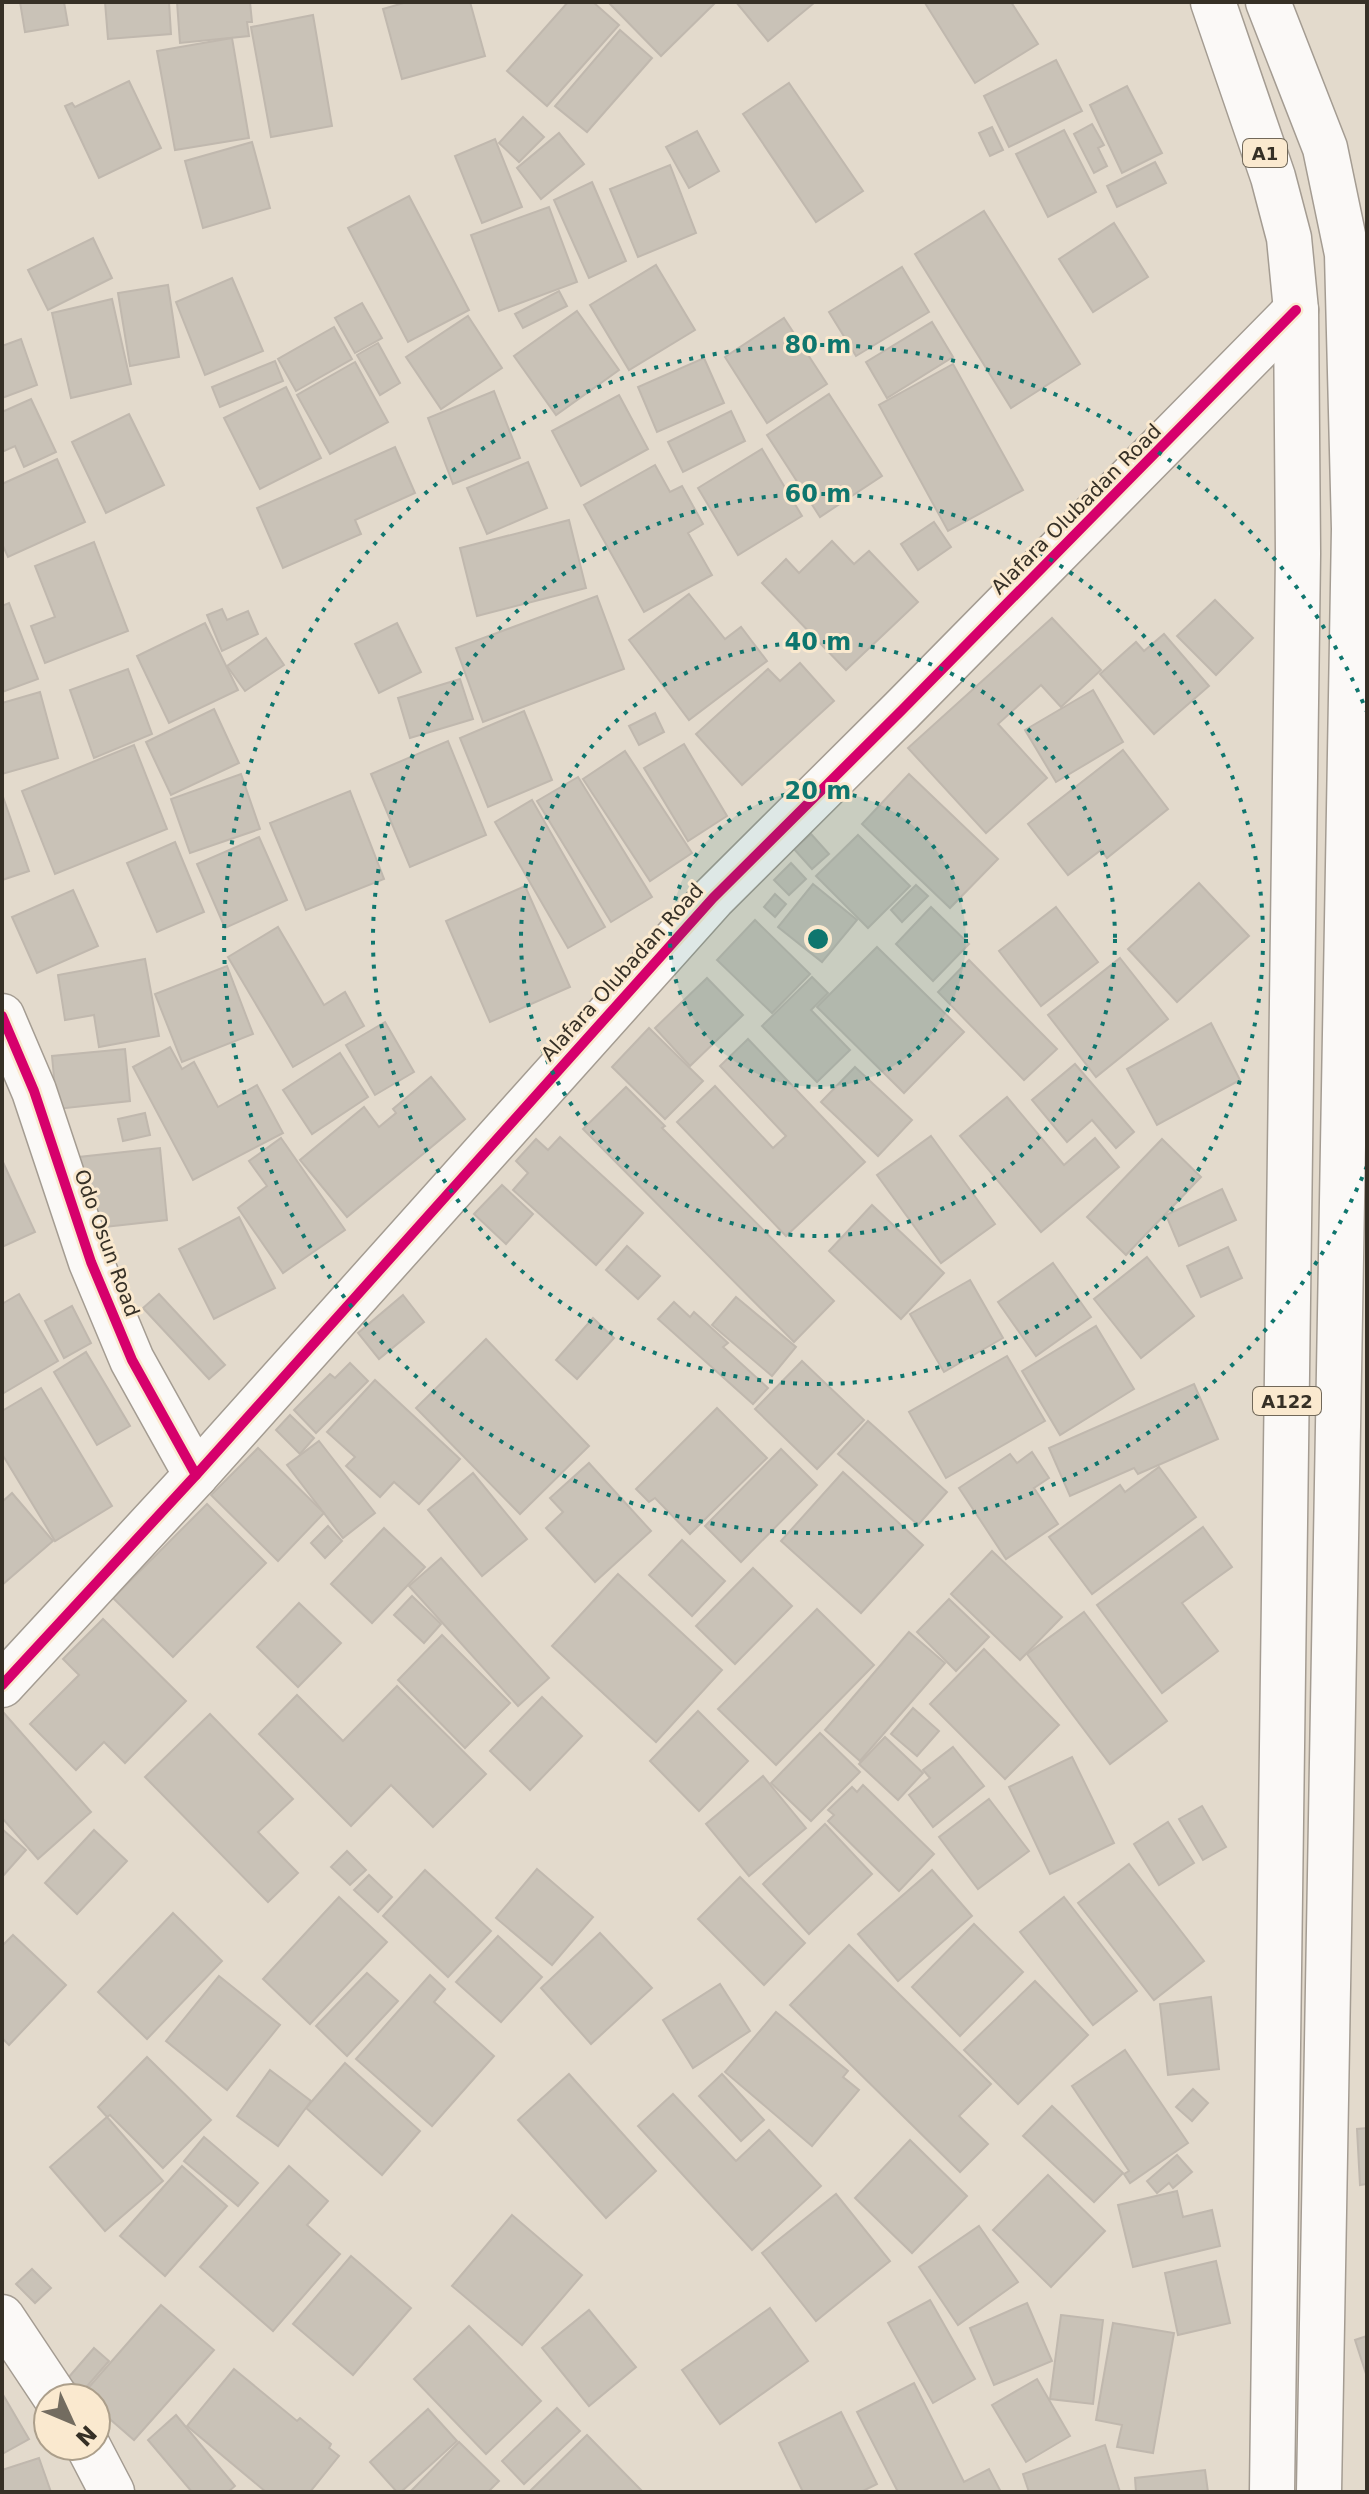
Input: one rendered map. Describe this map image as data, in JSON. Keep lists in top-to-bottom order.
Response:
{
  "streets": {
    "main road": [
      "A1",
      "Alafara Olubadan Road",
      "Odo Osun Road",
      "A122"
    ]
  },
  "crossings": [
    ["A1", "Alafara Olubadan Road"],
    ["A1", "A122"],
    ["Alafara Olubadan Road", "Odo Osun Road"],
    ["Alafara Olubadan Road", "A122"]
  ],
  "north": "bottom right",
  "rings": [
    "80 m",
    "60 m",
    "40 m",
    "20 m"
  ]
}
